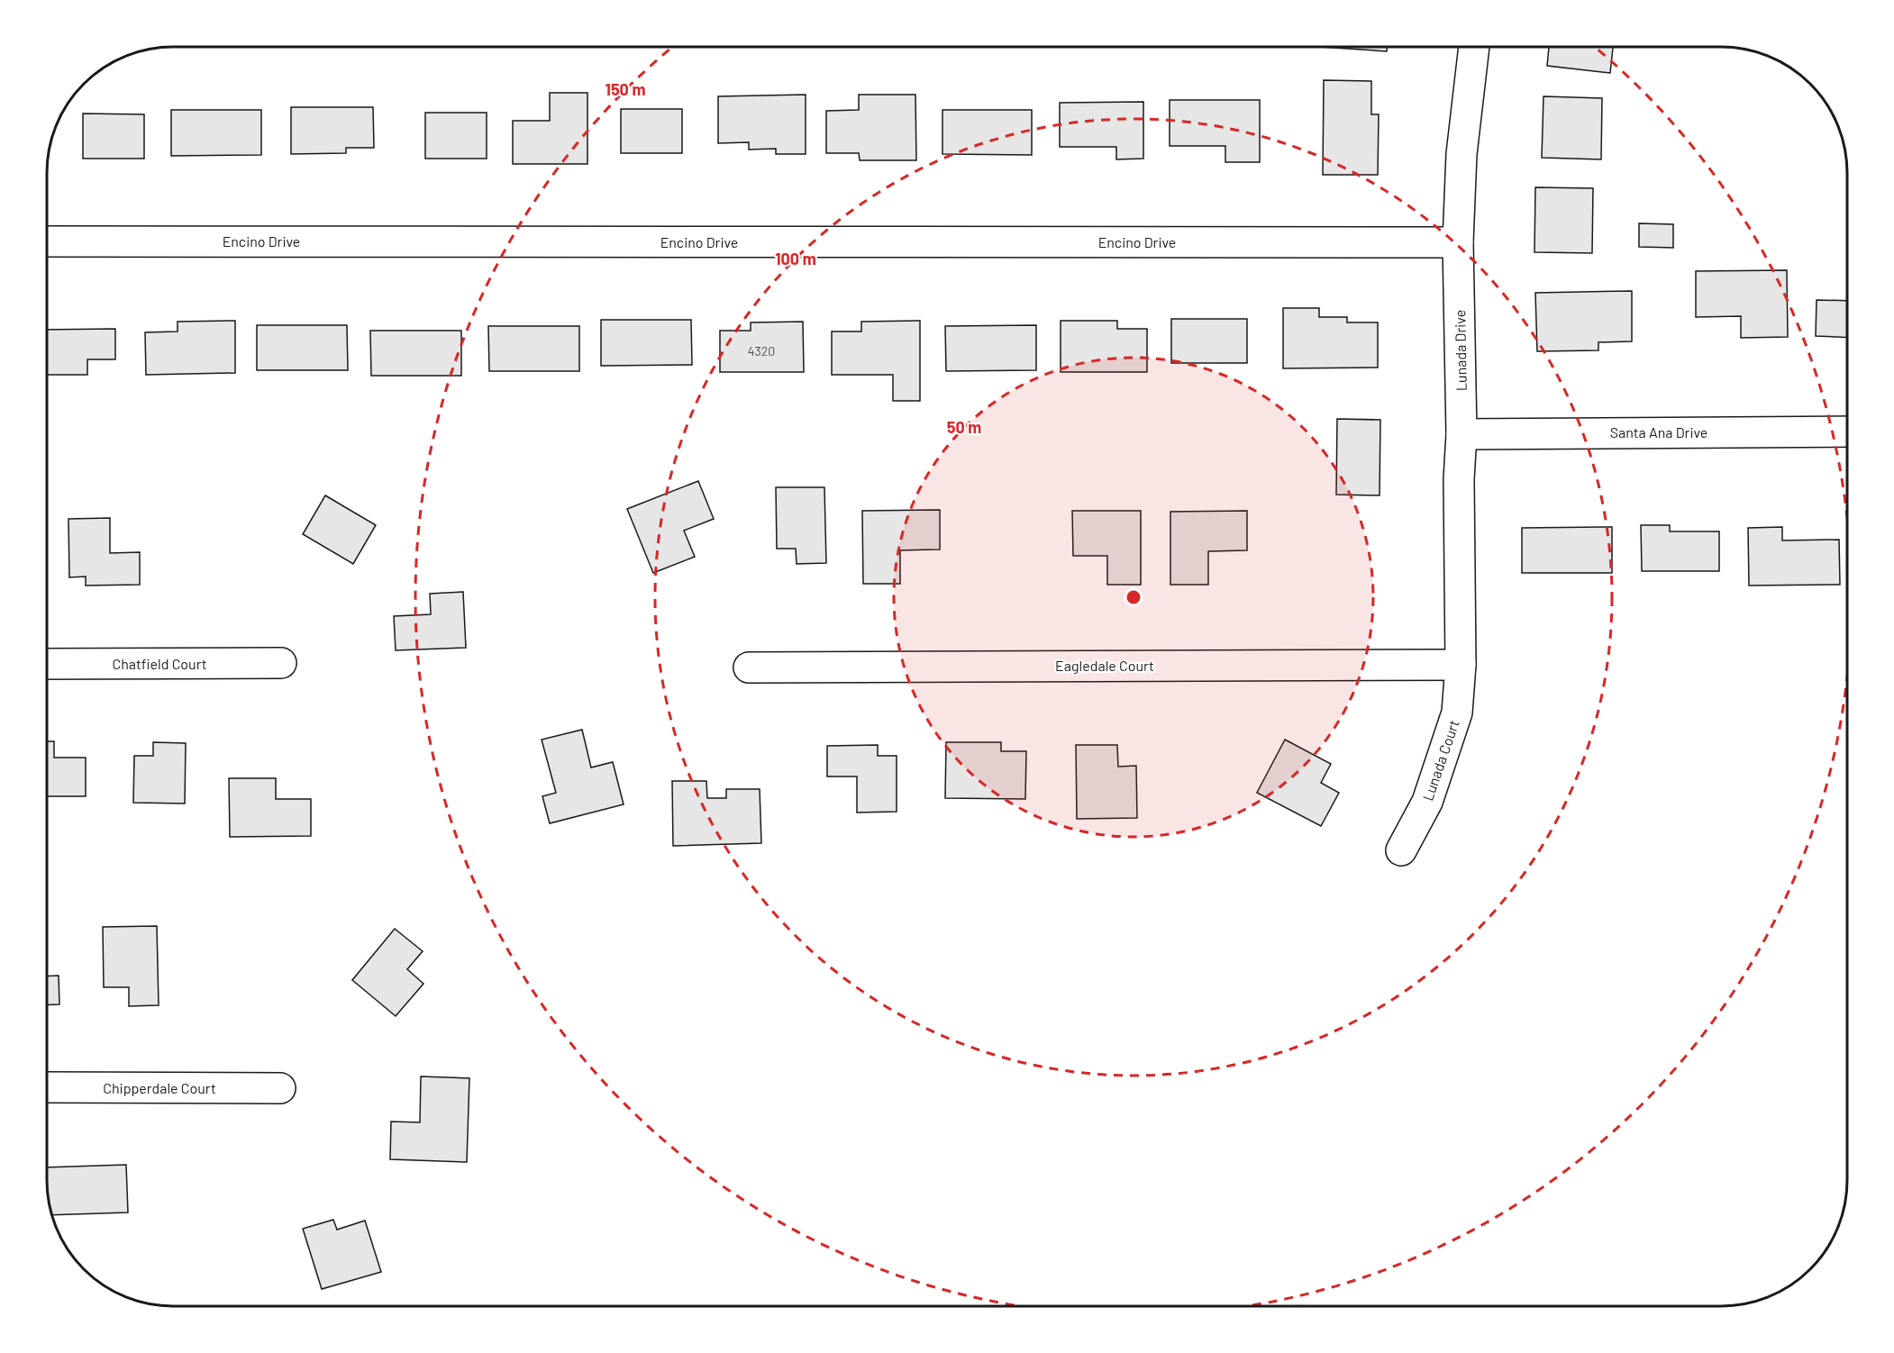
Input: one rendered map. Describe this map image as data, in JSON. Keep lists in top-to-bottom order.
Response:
{
  "streets": {
    "street": [
      "Encino Drive",
      "Lunada Drive",
      "Santa Ana Drive",
      "Chatfield Court",
      "Eagledale Court",
      "Lunada Court",
      "Chipperdale Court"
    ]
  },
  "crossings": [
    ["Encino Drive", "Lunada Drive"],
    ["Lunada Drive", "Santa Ana Drive"],
    ["Lunada Drive", "Eagledale Court"],
    ["Lunada Drive", "Lunada Court"],
    ["Eagledale Court", "Lunada Court"]
  ],
  "house_numbers": ["4320"],
  "rings": ["150 m", "100 m", "50 m"]
}
